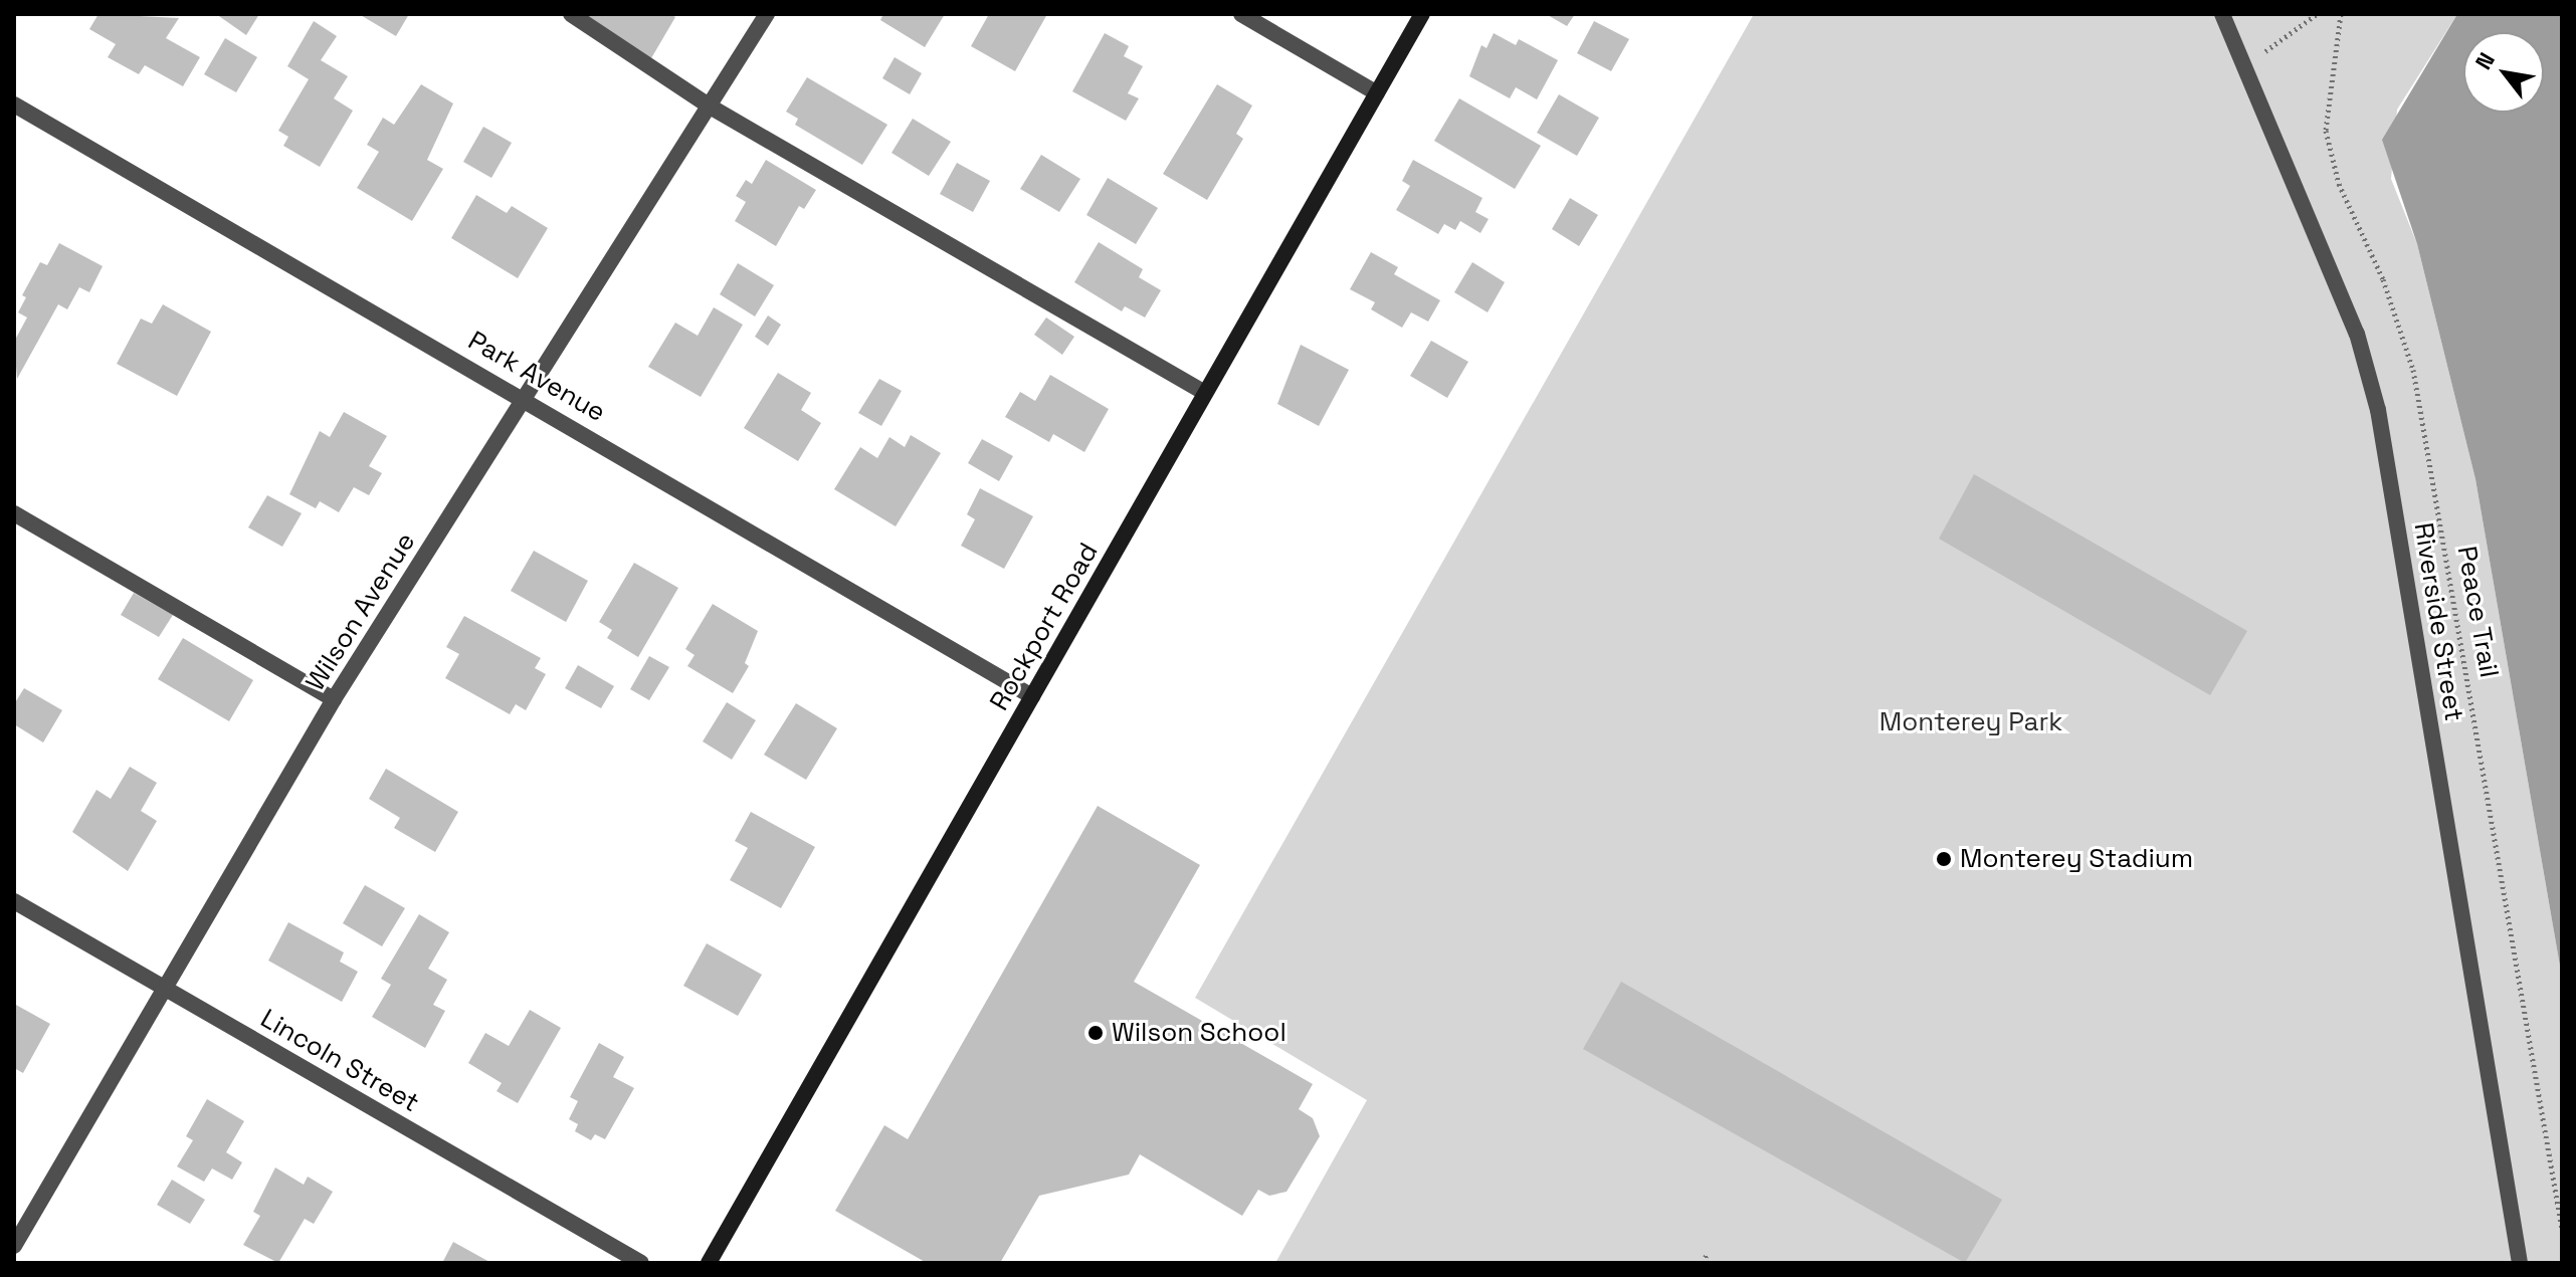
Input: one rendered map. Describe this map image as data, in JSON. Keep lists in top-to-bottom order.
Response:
{
  "streets": {
    "street": [
      "Park Avenue",
      "Wilson Avenue",
      "Riverside Street",
      "Rockport Road",
      "Lincoln Street"
    ],
    "path": ["Peace Trail"]
  },
  "crossings": [
    ["Park Avenue", "Wilson Avenue"],
    ["Park Avenue", "Rockport Road"],
    ["Wilson Avenue", "Lincoln Street"]
  ],
  "parks": ["Monterey Park"],
  "places": ["Monterey Stadium", "Wilson School"],
  "north": "top left"
}
